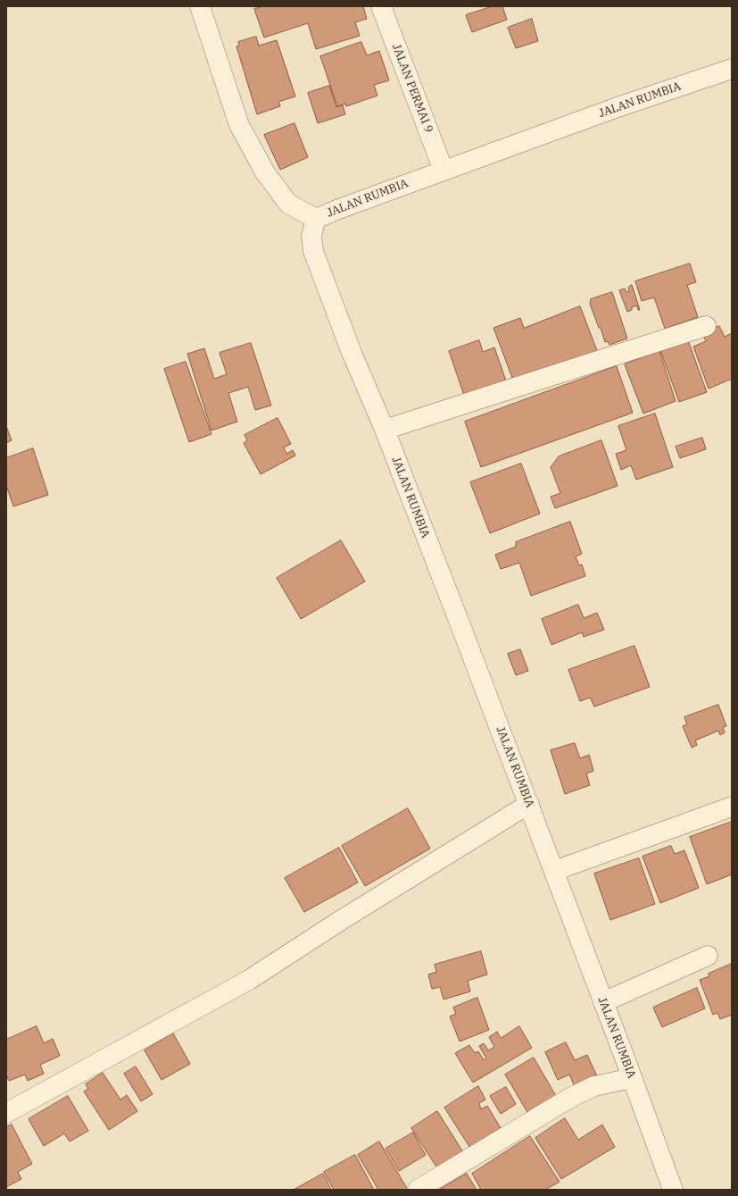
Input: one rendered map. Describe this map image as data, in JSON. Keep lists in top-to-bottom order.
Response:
{
  "streets": {
    "street": ["JALAN PERMAI 9", "JALAN RUMBIA"]
  },
  "crossings": [
    ["JALAN PERMAI 9", "JALAN RUMBIA"]
  ]
}
